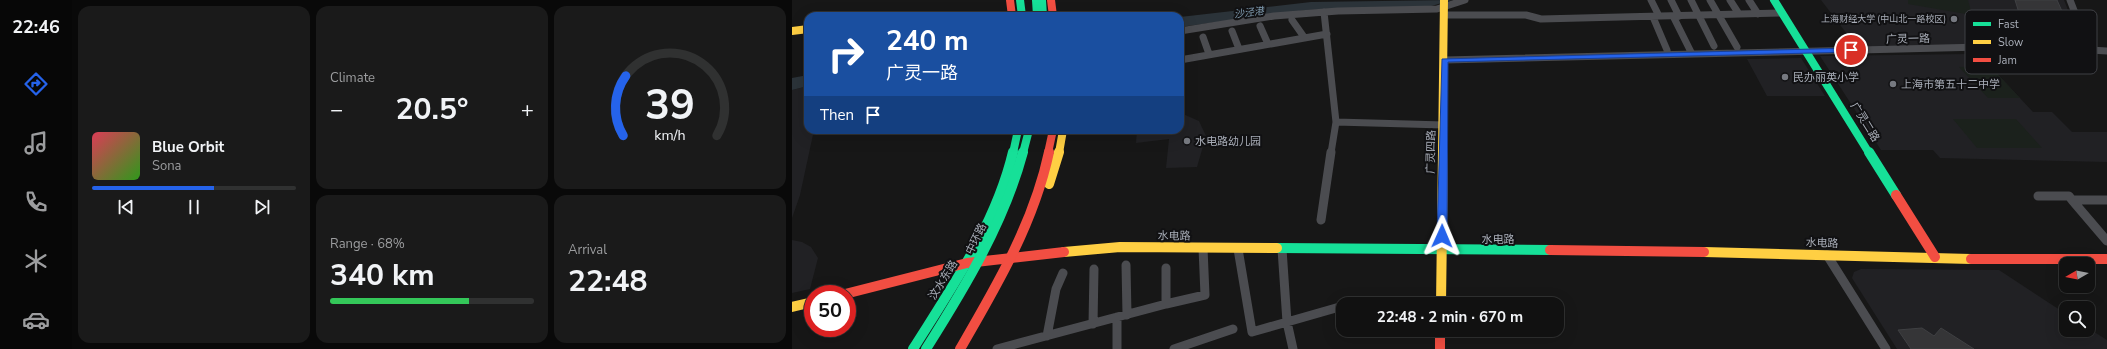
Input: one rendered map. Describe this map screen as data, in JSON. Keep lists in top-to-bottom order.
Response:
{
  "streets": {
    "main road": [
      "广灵二路",
      "广灵四路",
      "水电路",
      "中环路",
      "汶水东路"
    ],
    "street": ["广灵一路"]
  },
  "crossings": [
    ["广灵一路", "广灵二路"],
    ["广灵一路", "广灵四路"],
    ["广灵二路", "水电路"],
    ["广灵四路", "水电路"],
    ["水电路", "汶水东路"]
  ],
  "water": ["沙泾港"],
  "places": [
    "上海财经大学 (中山北一路校区)",
    "民办丽英小学",
    "上海市第五十二中学",
    "水电路幼儿园"
  ],
  "legend": ["Fast", "Slow", "Jam"],
  "north": "left",
  "page": {
    "tabs": "22:46",
    "tile": [
      "Climate",
      ["Range · 68%", "340 km"],
      ["Arrival", "22:48"]
    ],
    "turn": ["240 m", "广灵一路"],
    "heat": ["−", "20.5°", "+"],
    "then": "Then",
    "song": ["Blue Orbit", "Sona"],
    "limit": "50",
    "trip": "22:48 · 2 min · 670 m",
    "gauge": ["39", "km/h"]
  }
}
